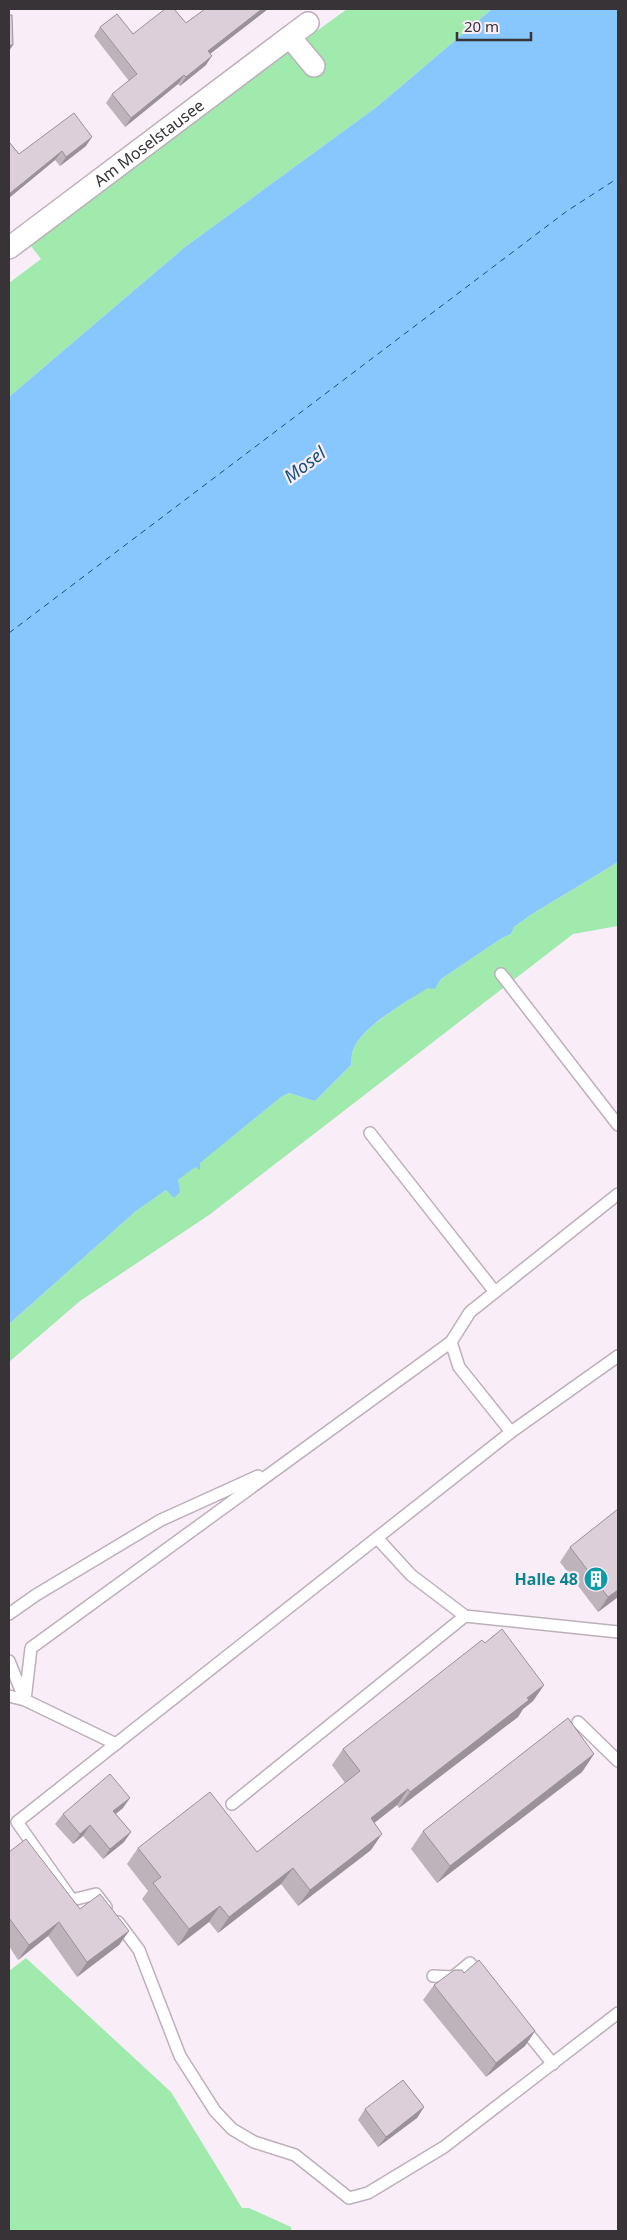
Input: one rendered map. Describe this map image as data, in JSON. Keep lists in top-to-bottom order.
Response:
{
  "streets": {
    "street": ["Am Moselstausee"]
  },
  "water": ["Mosel"],
  "places": {
    "building": ["Halle 48"]
  },
  "scale_bar": "20 m"
}
